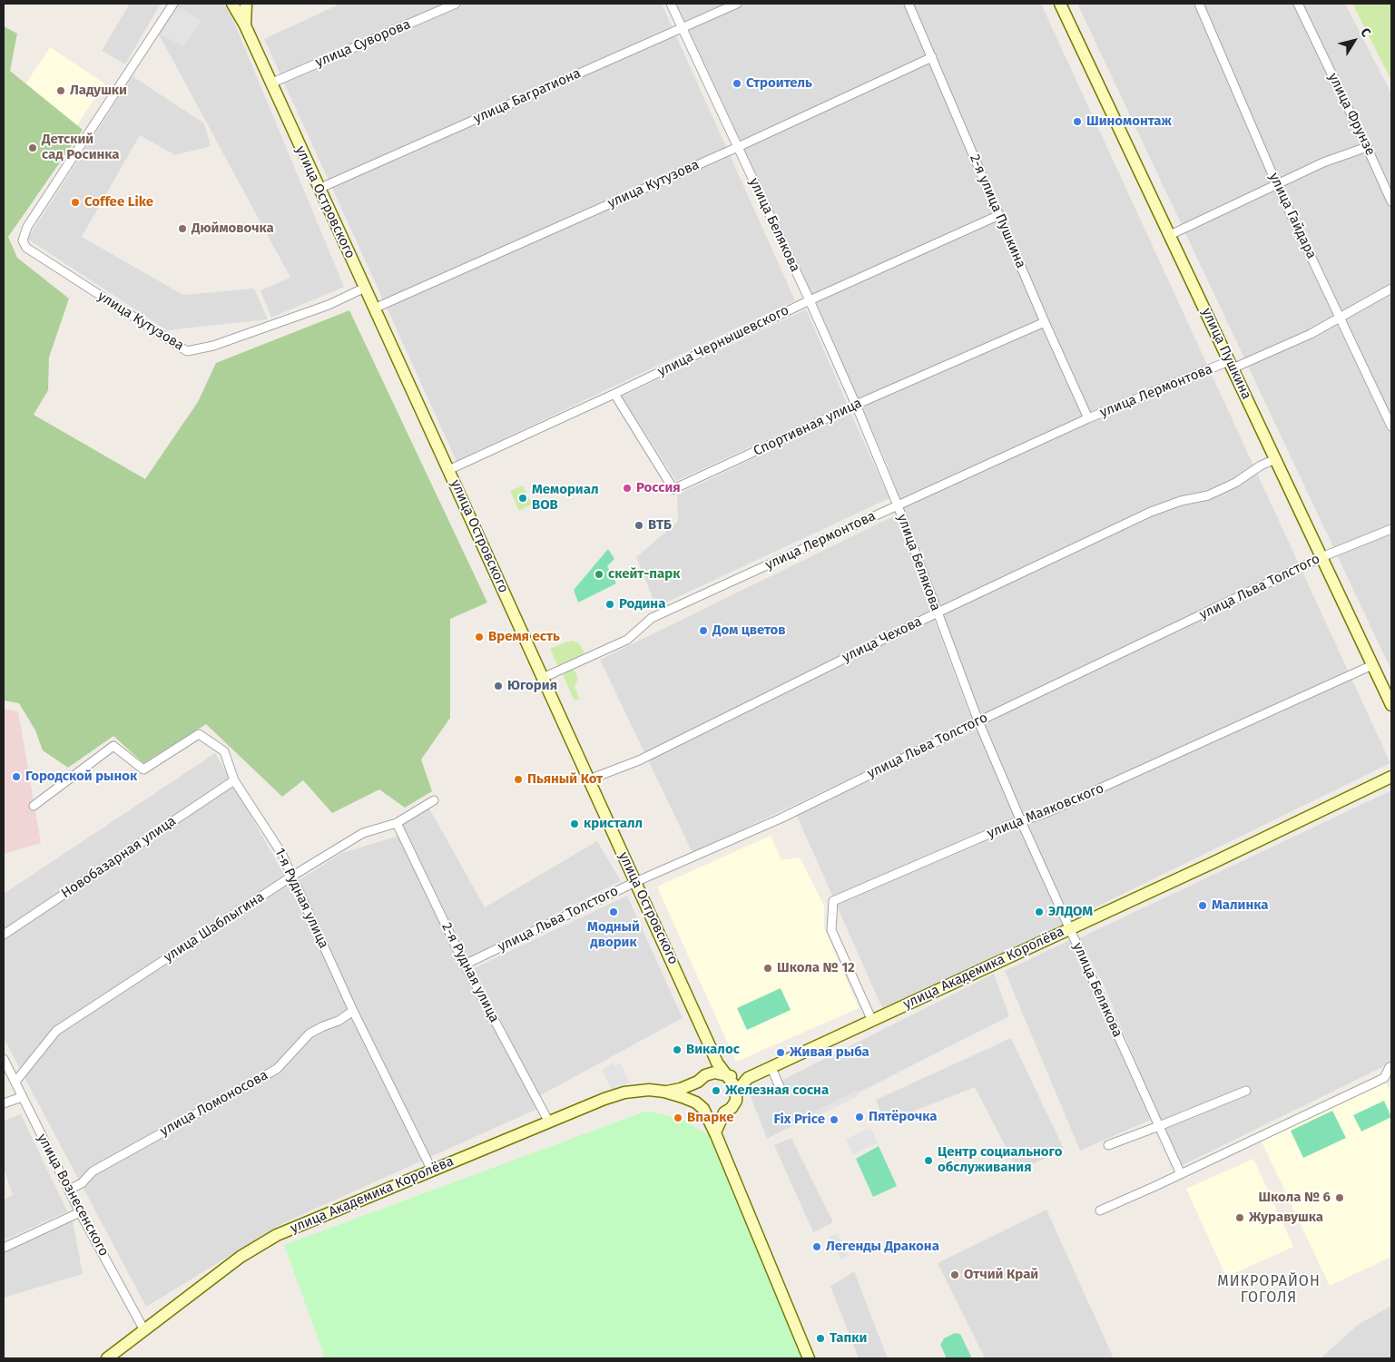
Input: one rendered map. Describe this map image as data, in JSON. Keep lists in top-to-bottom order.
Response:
{
  "streets": {
    "street": [
      "улица Суворова",
      "улица Багратиона",
      "улица Фрунзе",
      "улица Кутузова",
      "улица Островского",
      "2-я улица Пушкина",
      "улица Гайдара",
      "улица Белякова",
      "улица Чернышевского",
      "улица Пушкина",
      "улица Лермонтова",
      "Спортивная улица",
      "улица Льва Толстого",
      "улица Чехова",
      "улица Маяковского",
      "Новобазарная улица",
      "1-я Рудная улица",
      "улица Шаблыгина",
      "улица Академика Королёва",
      "2-я Рудная улица",
      "улица Ломоносова",
      "улица Вознесенского"
    ]
  },
  "crossings": [
    ["улица Суворова", "улица Островского"],
    ["улица Багратиона", "улица Островского"],
    ["улица Багратиона", "улица Белякова"],
    ["улица Кутузова", "улица Островского"],
    ["улица Кутузова", "2-я улица Пушкина"],
    ["улица Кутузова", "улица Белякова"],
    ["улица Островского", "улица Чернышевского"],
    ["улица Островского", "улица Лермонтова"],
    ["улица Островского", "улица Льва Толстого"],
    ["улица Островского", "улица Чехова"],
    ["2-я улица Пушкина", "улица Чернышевского"],
    ["2-я улица Пушкина", "улица Лермонтова"],
    ["2-я улица Пушкина", "Спортивная улица"],
    ["улица Гайдара", "улица Лермонтова"],
    ["улица Белякова", "улица Чернышевского"],
    ["улица Белякова", "улица Лермонтова"],
    ["улица Белякова", "Спортивная улица"],
    ["улица Белякова", "улица Льва Толстого"],
    ["улица Белякова", "улица Чехова"],
    ["улица Белякова", "улица Маяковского"],
    ["улица Белякова", "улица Академика Королёва"],
    ["улица Чернышевского", "Спортивная улица"],
    ["улица Пушкина", "улица Лермонтова"],
    ["улица Пушкина", "улица Льва Толстого"],
    ["улица Пушкина", "улица Чехова"],
    ["улица Пушкина", "улица Маяковского"],
    ["улица Льва Толстого", "2-я Рудная улица"],
    ["улица Маяковского", "улица Академика Королёва"],
    ["Новобазарная улица", "1-я Рудная улица"],
    ["1-я Рудная улица", "улица Шаблыгина"],
    ["1-я Рудная улица", "улица Академика Королёва"],
    ["1-я Рудная улица", "улица Ломоносова"],
    ["улица Шаблыгина", "2-я Рудная улица"],
    ["улица Шаблыгина", "улица Вознесенского"],
    ["улица Академика Королёва", "2-я Рудная улица"],
    ["улица Академика Королёва", "улица Вознесенского"],
    ["улица Ломоносова", "улица Вознесенского"]
  ],
  "districts": ["МИКРОРАЙОН ГОГОЛЯ"],
  "places": [
    "Строитель",
    "Ладушки",
    "Шиномонтаж",
    "Детский сад Росинка",
    "Coffee Like",
    "Дюймовочка",
    "Россия",
    "Мемориал ВОВ",
    "ВТБ",
    "скейт-парк",
    "Родина",
    "Дом цветов",
    "Время есть",
    "Югория",
    "Городской рынок",
    "Пьяный Кот",
    "кристалл",
    "Малинка",
    "Модный дворик",
    "ЭЛДОМ",
    "Школа № 12",
    "Викалос",
    "Живая рыба",
    "Железная сосна",
    "Пятёрочка",
    "Впарке",
    "Fix Price",
    "Центр социального обслуживания",
    "Школа № 6",
    "Журавушка",
    "Легенды Дракона",
    "Отчий Край",
    "Тапки"
  ],
  "north": "top right"
}
